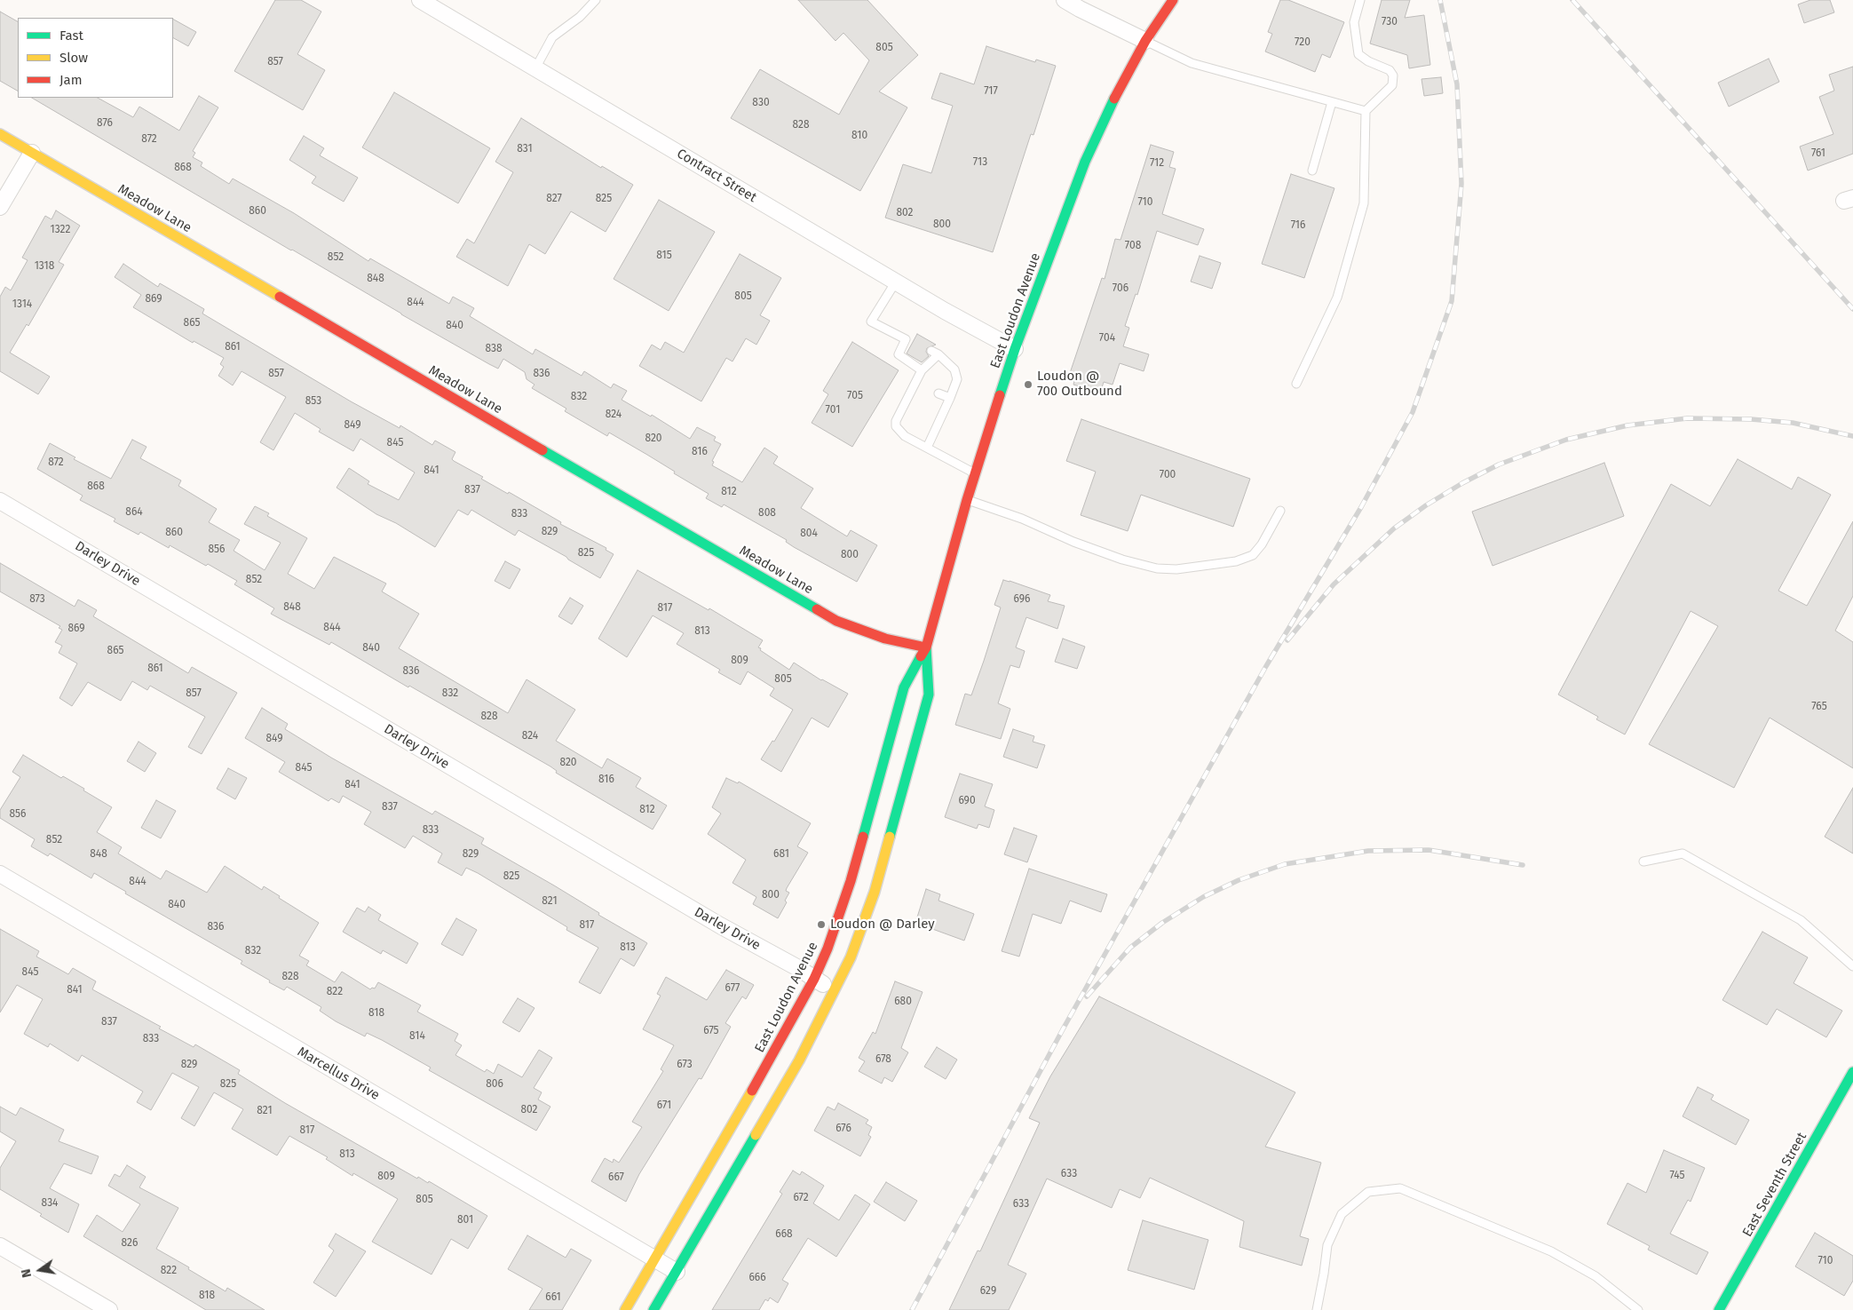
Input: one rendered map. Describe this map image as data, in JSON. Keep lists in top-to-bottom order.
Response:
{
  "streets": {
    "main road": ["Meadow Lane", "East Loudon Avenue", "East Seventh Street"],
    "street": ["Contract Street", "Darley Drive", "Marcellus Drive"]
  },
  "crossings": [
    ["Contract Street", "East Loudon Avenue"],
    ["Meadow Lane", "East Loudon Avenue"],
    ["East Loudon Avenue", "Darley Drive"],
    ["East Loudon Avenue", "Marcellus Drive"]
  ],
  "places": ["Loudon @ 700 Outbound", "Loudon @ Darley"],
  "house_numbers": [
    "730",
    "720",
    "805",
    "857",
    "717",
    "830",
    "876",
    "828",
    "810",
    "872",
    "831",
    "761",
    "713",
    "712",
    "868",
    "827",
    "825",
    "710",
    "860",
    "802",
    "800",
    "716",
    "1322",
    "708",
    "815",
    "852",
    "1318",
    "848",
    "706",
    "805",
    "869",
    "844",
    "1314",
    "865",
    "840",
    "704",
    "861",
    "838",
    "857",
    "836",
    "705",
    "832",
    "853",
    "701",
    "824",
    "849",
    "820",
    "845",
    "816",
    "872",
    "841",
    "700",
    "868",
    "837",
    "812",
    "864",
    "808",
    "833",
    "829",
    "860",
    "804",
    "856",
    "825",
    "800",
    "852",
    "873",
    "696",
    "848",
    "817",
    "844",
    "869",
    "813",
    "840",
    "865",
    "809",
    "861",
    "836",
    "805",
    "857",
    "832",
    "765",
    "828",
    "824",
    "849",
    "820",
    "845",
    "816",
    "841",
    "690",
    "837",
    "812",
    "856",
    "833",
    "852",
    "848",
    "829",
    "681",
    "825",
    "844",
    "800",
    "821",
    "840",
    "817",
    "836",
    "813",
    "832",
    "845",
    "828",
    "677",
    "841",
    "822",
    "680",
    "818",
    "837",
    "675",
    "814",
    "833",
    "678",
    "829",
    "673",
    "825",
    "806",
    "671",
    "802",
    "821",
    "676",
    "817",
    "813",
    "633",
    "745",
    "809",
    "667",
    "672",
    "805",
    "834",
    "633",
    "801",
    "668",
    "826",
    "710",
    "822",
    "666",
    "629",
    "818",
    "661"
  ],
  "legend": ["Fast", "Slow", "Jam"],
  "north": "left"
}
